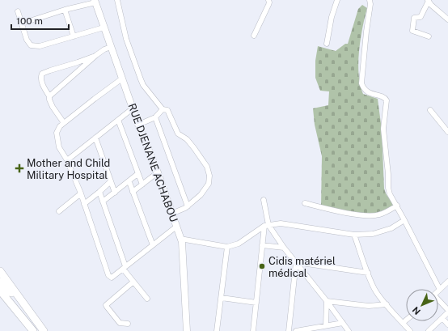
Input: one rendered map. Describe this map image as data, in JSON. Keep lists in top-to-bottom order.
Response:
{
  "streets": {
    "main road": ["RUE DJENANE ACHABOU"]
  },
  "places": {
    "health": ["Mother and Child Military Hospital"],
    "other": ["Cidis matériel médical"]
  },
  "scale_bar": "100 m",
  "north": "bottom left"
}
